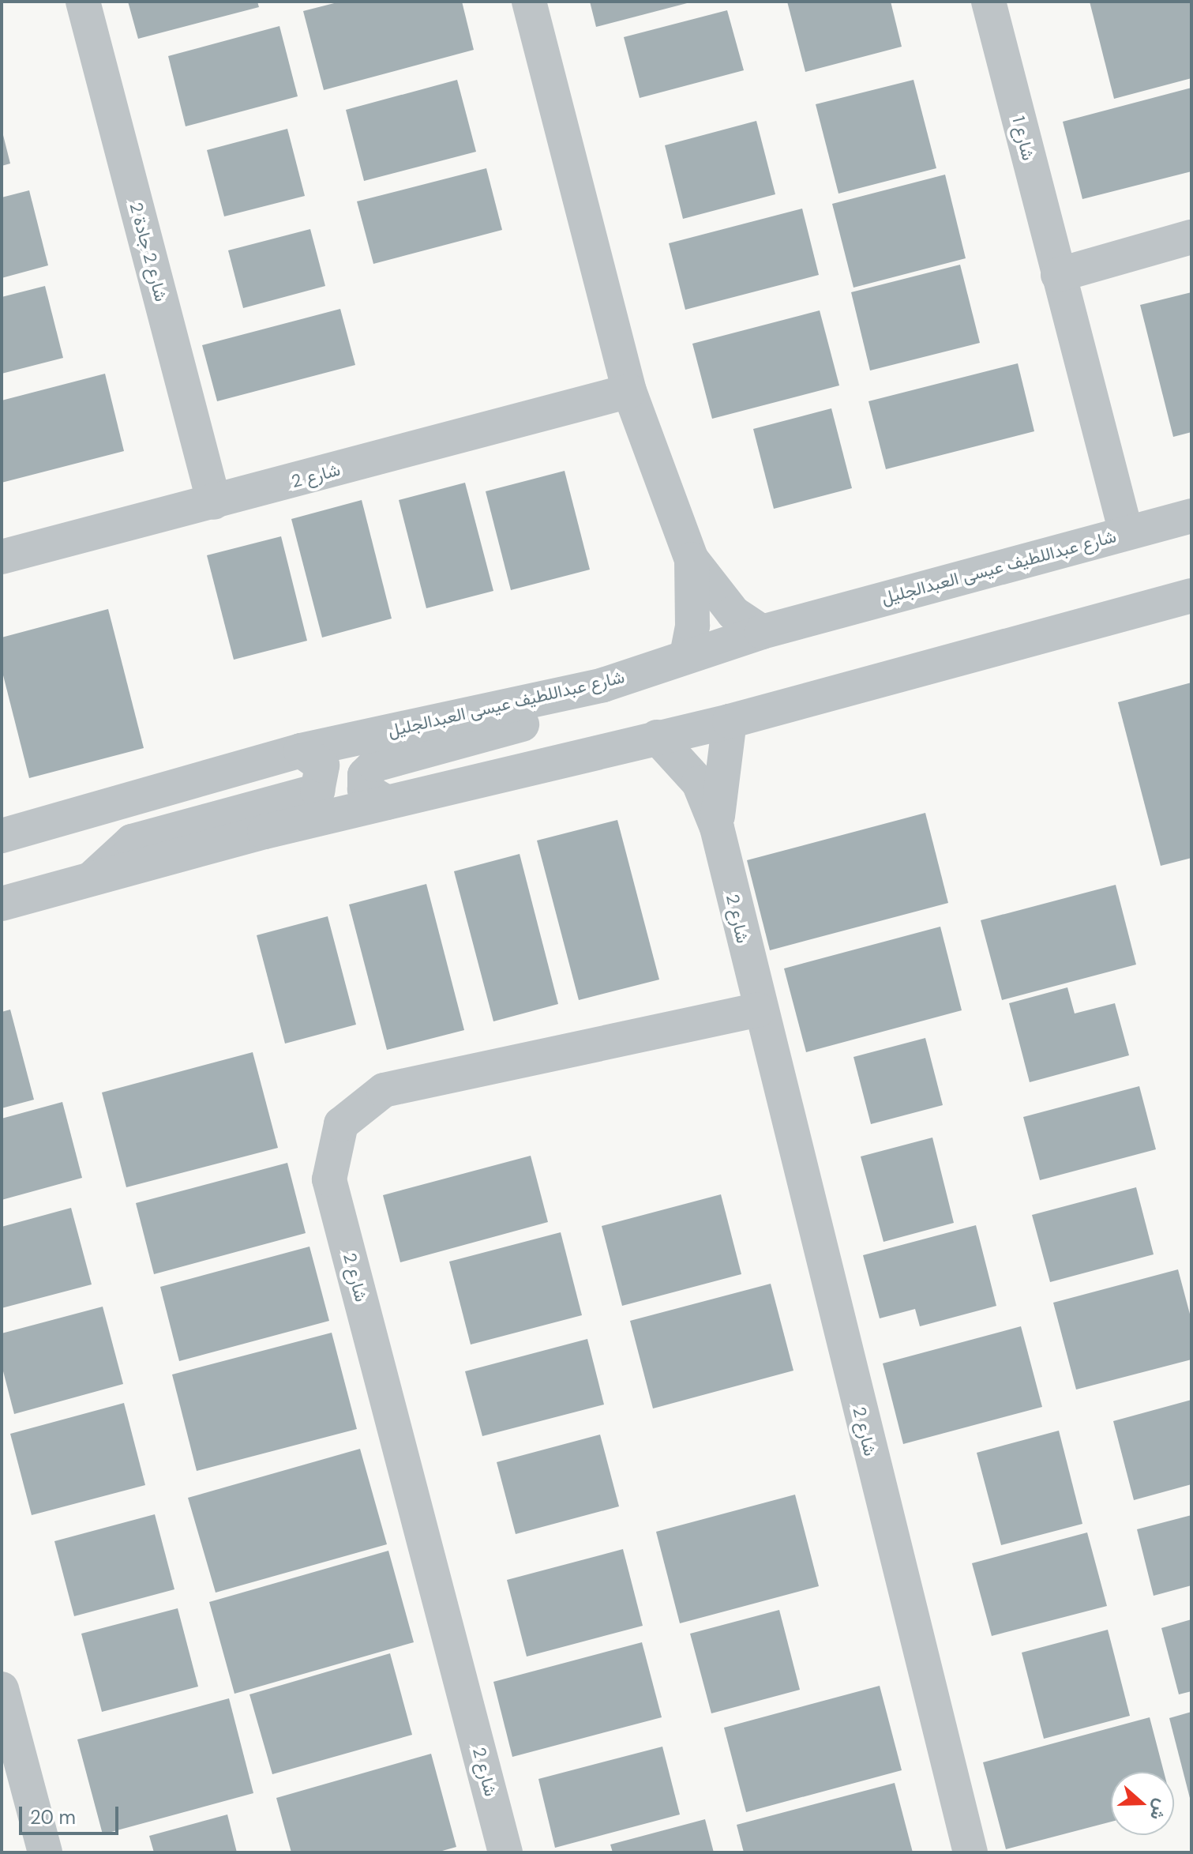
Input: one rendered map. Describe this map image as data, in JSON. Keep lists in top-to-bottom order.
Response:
{
  "streets": {
    "street": [
      "شارع 1",
      "شارع 2 جادة 2",
      "شارع 2",
      "شارع عبداللطيف عيسى العبدالجليل"
    ]
  },
  "crossings": [
    ["شارع 1", "شارع عبداللطيف عيسى العبدالجليل"],
    ["شارع 2 جادة 2", "شارع 2"]
  ],
  "scale_bar": "20 m",
  "north": "right"
}
